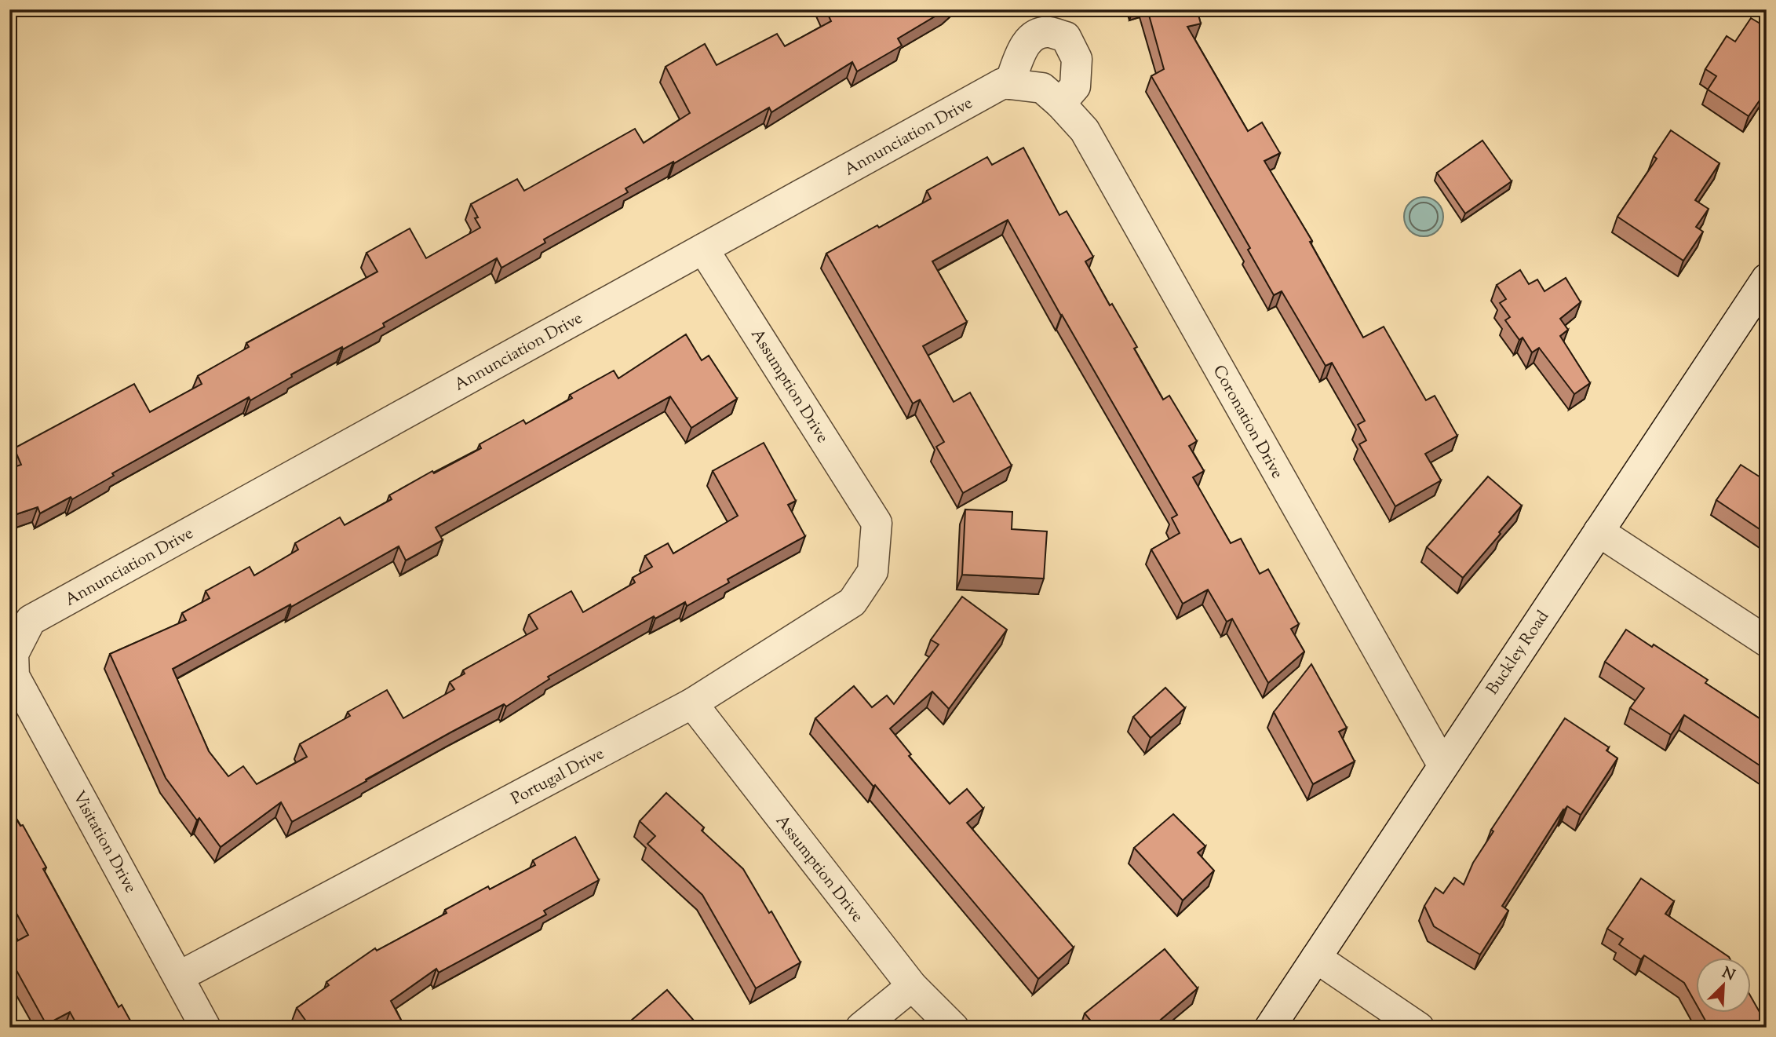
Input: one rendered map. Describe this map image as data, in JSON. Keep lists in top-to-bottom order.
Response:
{
  "streets": {
    "street": [
      "Annunciation Drive",
      "Assumption Drive",
      "Coronation Drive",
      "Buckley Road",
      "Portugal Drive",
      "Visitation Drive"
    ]
  },
  "crossings": [
    ["Annunciation Drive", "Assumption Drive"],
    ["Annunciation Drive", "Coronation Drive"],
    ["Annunciation Drive", "Visitation Drive"],
    ["Assumption Drive", "Portugal Drive"],
    ["Coronation Drive", "Buckley Road"],
    ["Portugal Drive", "Visitation Drive"]
  ],
  "north": "top right"
}
